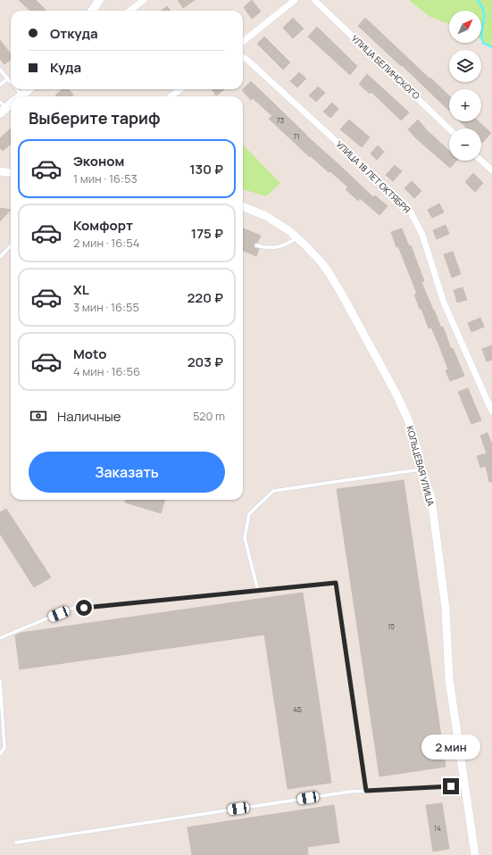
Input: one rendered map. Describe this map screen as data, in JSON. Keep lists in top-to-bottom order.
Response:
{
  "streets": {
    "street": ["УЛИЦА БЕЛИНСКОГО", "УЛИЦА 18 ЛЕТ ОКТЯБРЯ", "КОЛЬЦЕВАЯ УЛИЦА"]
  },
  "house_numbers": [
    "73",
    "71",
    "15",
    "4Б",
    "14"
  ],
  "north": "top right",
  "page": {
    "map_buttons": ["+", "−"],
    "banner": ["Откуда", "Куда"],
    "heading": "Выберите тариф",
    "list": [
      {
        "name": "Эконом",
        "note": "1 мин · 16:53",
        "value": "130 ₽"
      },
      {
        "name": "Комфорт",
        "note": "2 мин · 16:54",
        "value": "175 ₽"
      },
      {
        "name": "XL",
        "note": "3 мин · 16:55",
        "value": "220 ₽"
      },
      {
        "name": "Moto",
        "note": "4 мин · 16:56",
        "value": "203 ₽"
      }
    ],
    "pay": ["Наличные", "520 m"],
    "buttons": "Заказать",
    "bubble": "2 мин"
  }
}
